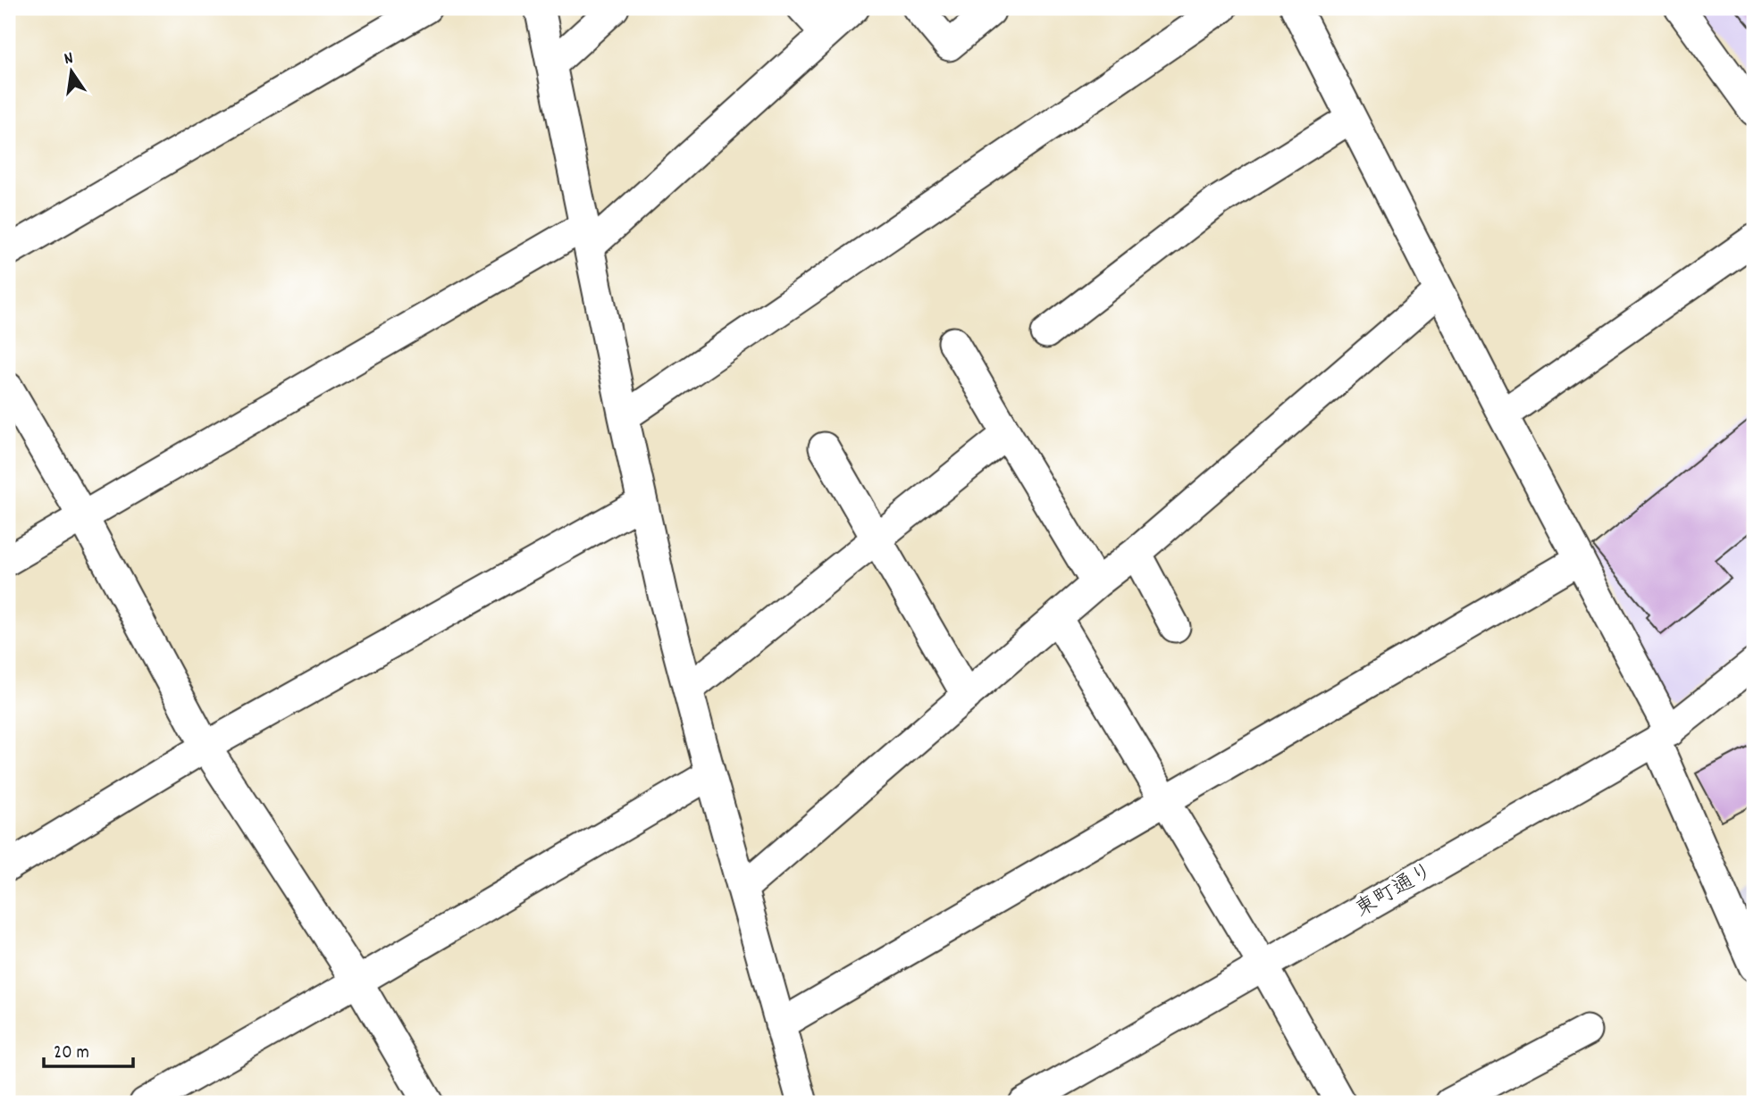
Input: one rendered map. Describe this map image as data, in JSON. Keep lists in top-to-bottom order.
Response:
{
  "streets": {
    "street": ["東町通り"]
  },
  "scale_bar": "20 m",
  "north": "top"
}
